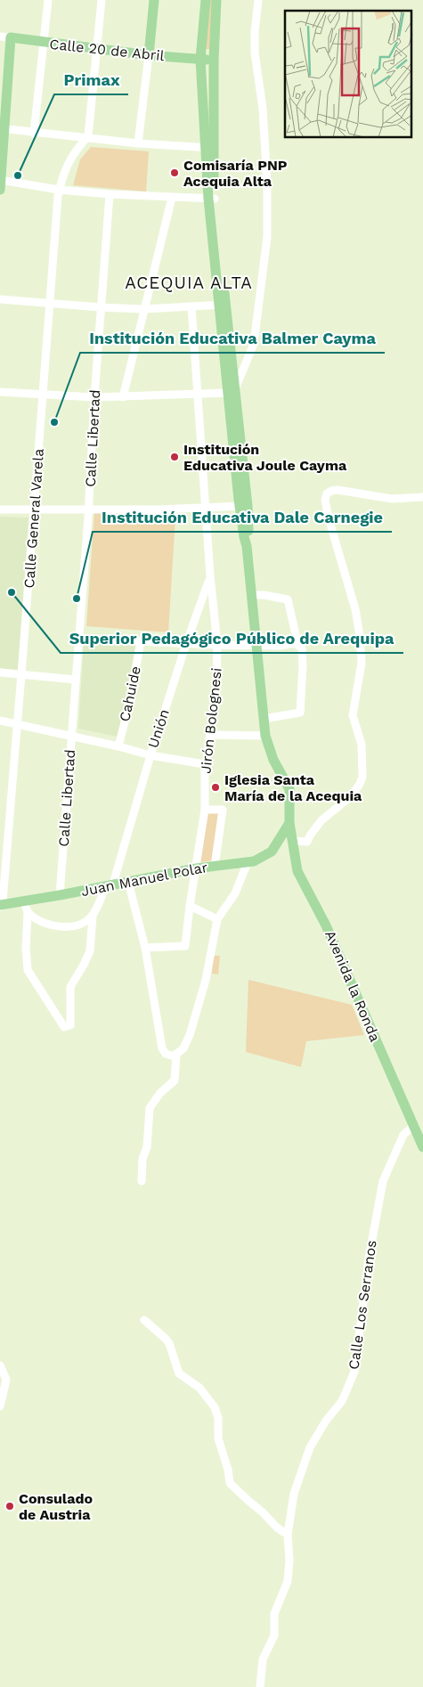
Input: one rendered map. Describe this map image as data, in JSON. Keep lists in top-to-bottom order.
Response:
{
  "streets": {
    "main road": ["Calle 20 de Abril", "Juan Manuel Polar", "Avenida la Ronda"],
    "street": [
      "Calle Libertad",
      "Calle General Varela",
      "Cahuide",
      "Jirón Bolognesi",
      "Unión",
      "Calle Los Serranos"
    ]
  },
  "crossings": [
    ["Calle Libertad", "Juan Manuel Polar"],
    ["Calle General Varela", "Juan Manuel Polar"],
    ["Jirón Bolognesi", "Unión"],
    ["Jirón Bolognesi", "Juan Manuel Polar"],
    ["Unión", "Juan Manuel Polar"],
    ["Juan Manuel Polar", "Avenida la Ronda"],
    ["Avenida la Ronda", "Calle Los Serranos"]
  ],
  "districts": ["ACEQUIA ALTA"],
  "places": [
    "Comisaría PNP Acequia Alta",
    "Primax",
    "Institución Educativa Balmer Cayma",
    "Institución Educativa Joule Cayma",
    "Superior Pedagógico Público de Arequipa",
    "Institución Educativa Dale Carnegie",
    "Iglesia Santa María de la Acequia",
    "Consulado de Austria"
  ]
}
